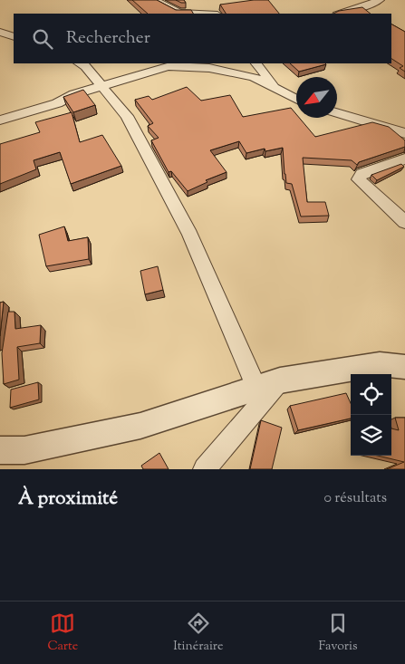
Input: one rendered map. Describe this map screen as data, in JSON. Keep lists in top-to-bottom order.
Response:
{
  "north": "bottom left",
  "page": {
    "search": "Rechercher",
    "heading": ["À proximité", "0 résultats"],
    "nav": ["Carte", "Itinéraire", "Favoris"]
  }
}
